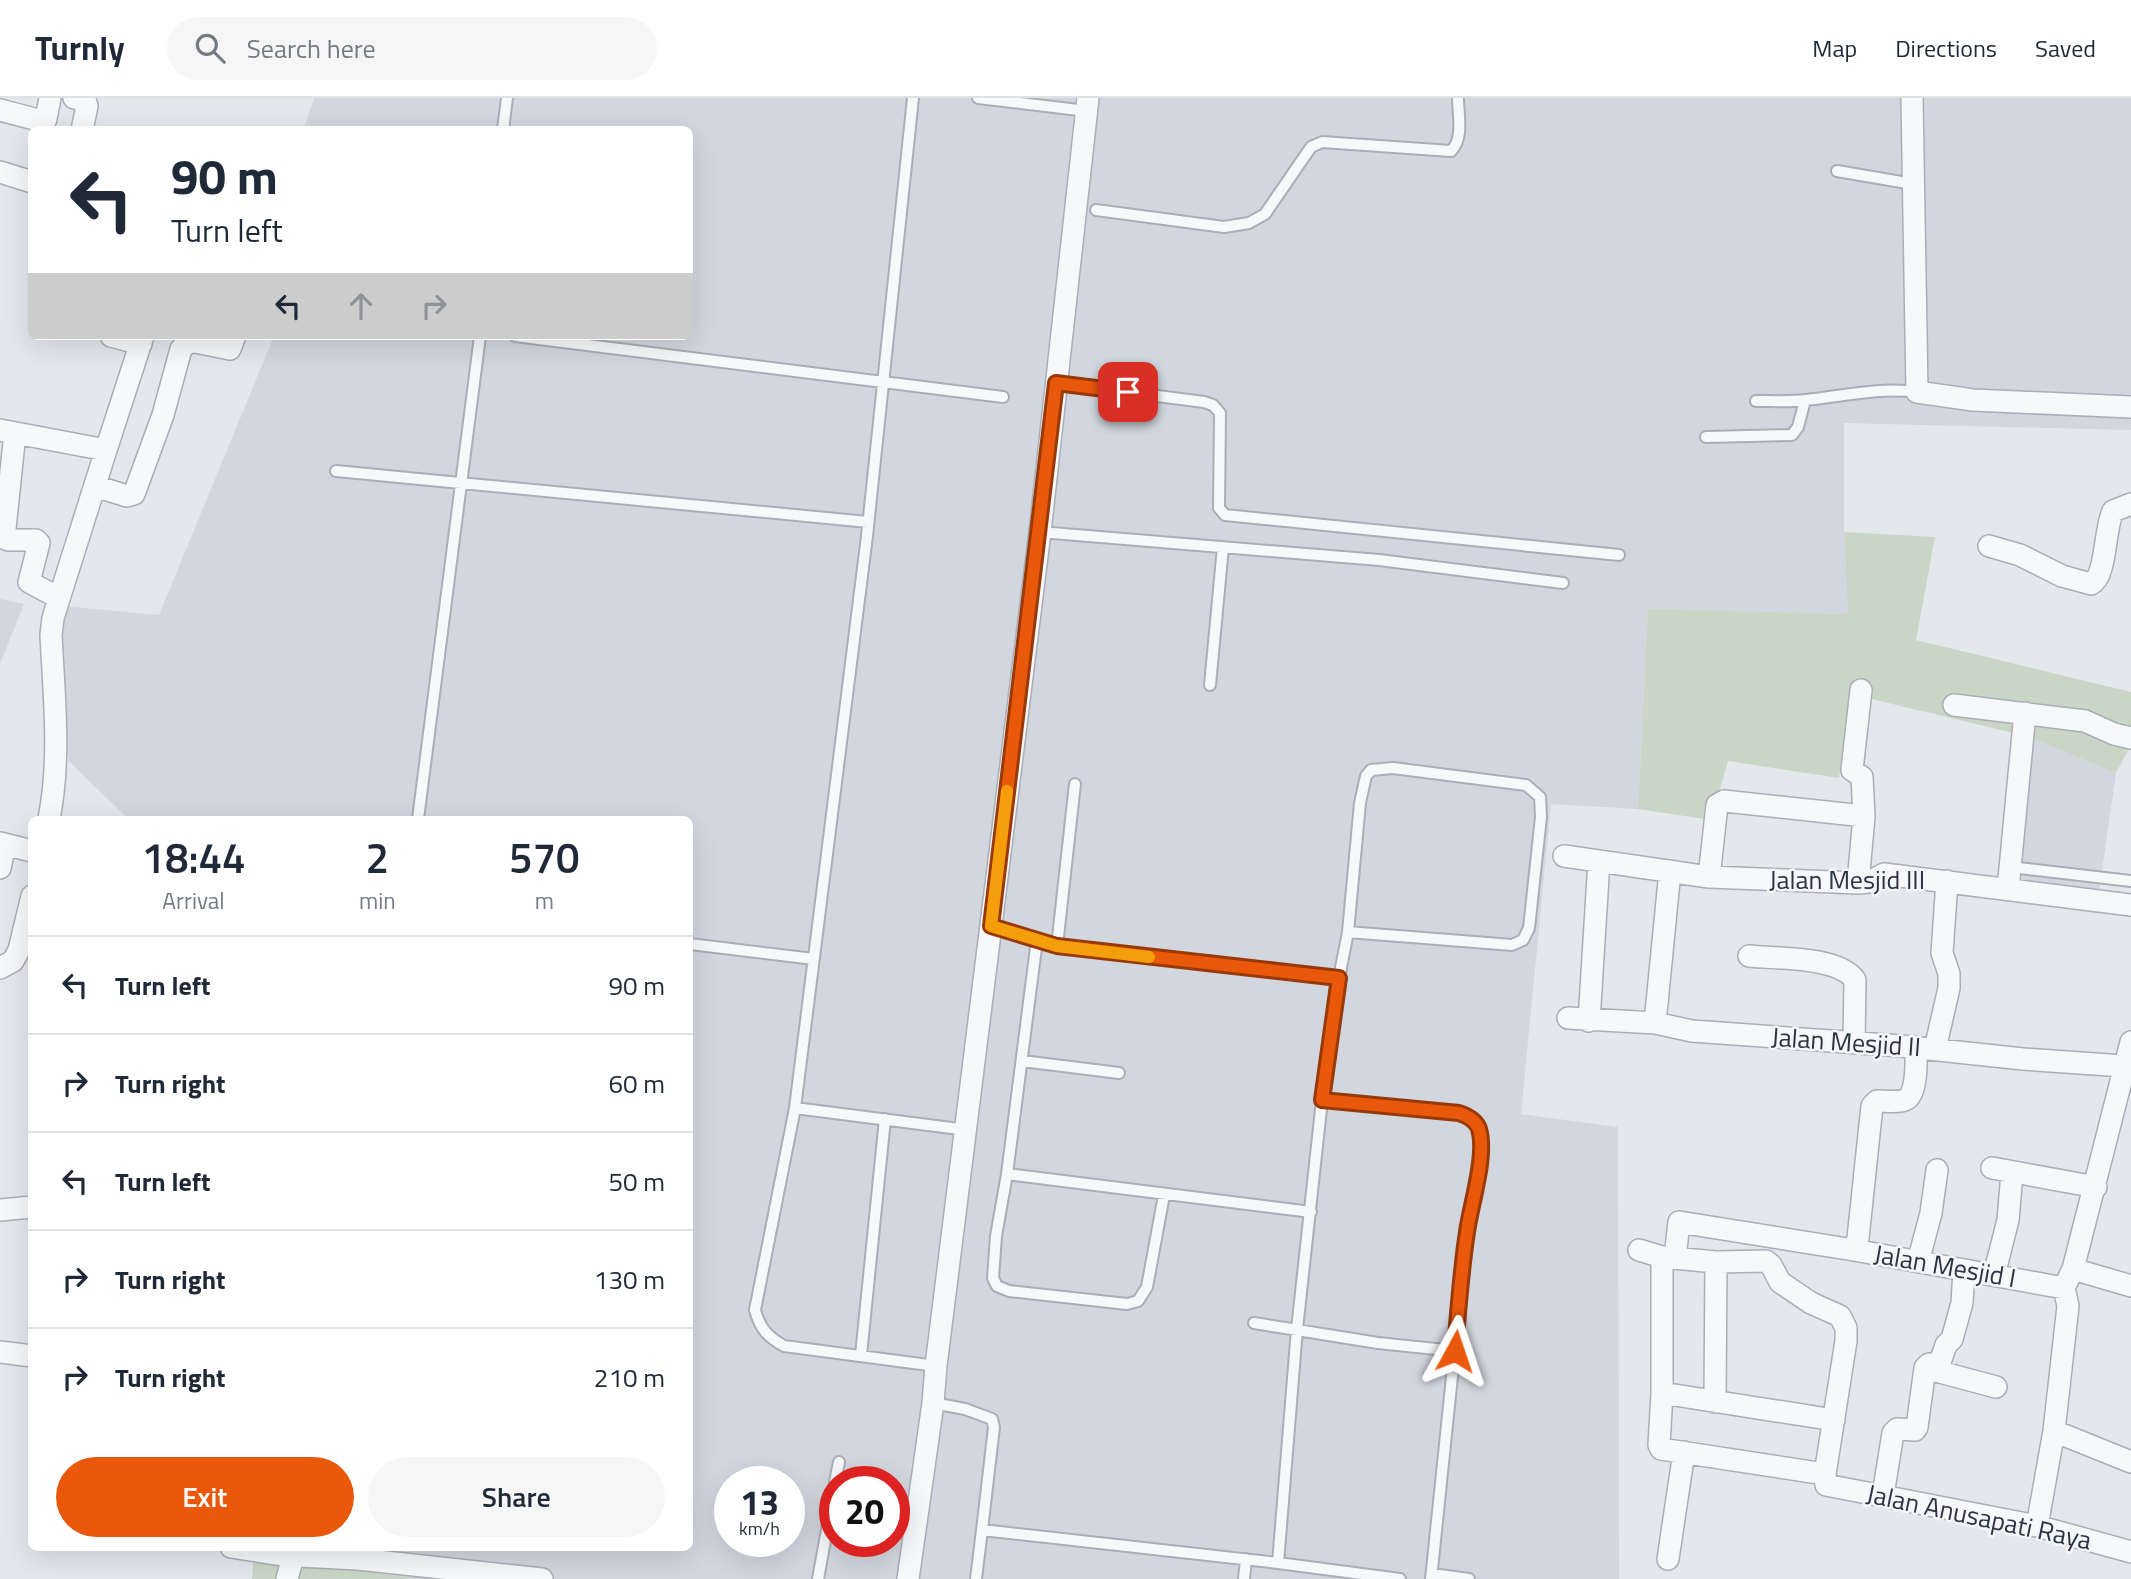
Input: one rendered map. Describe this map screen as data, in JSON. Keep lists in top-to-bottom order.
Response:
{
  "streets": {
    "street": [
      "Jalan Mesjid III",
      "Jalan Mesjid II",
      "Jalan Mesjid I",
      "Jalan Anusapati Raya"
    ]
  },
  "crossings": [
    ["Jalan Mesjid III", "Jalan Mesjid II"],
    ["Jalan Mesjid II", "Jalan Mesjid I"]
  ],
  "page": {
    "header": "Turnly",
    "search": "Search here",
    "nav": ["Map", "Directions", "Saved"],
    "turn": ["90 m", "Turn left"],
    "eta": [
      "18:44",
      "Arrival",
      "2",
      "min",
      "570",
      "m"
    ],
    "list": [
      {
        "name": "Turn left",
        "value": "90 m"
      },
      {
        "name": "Turn right",
        "value": "60 m"
      },
      {
        "name": "Turn left",
        "value": "50 m"
      },
      {
        "name": "Turn right",
        "value": "130 m"
      },
      {
        "name": "Turn right",
        "value": "210 m"
      }
    ],
    "buttons": ["Exit", "Share"],
    "speed": "13 km/h",
    "limit": "20"
  }
}
